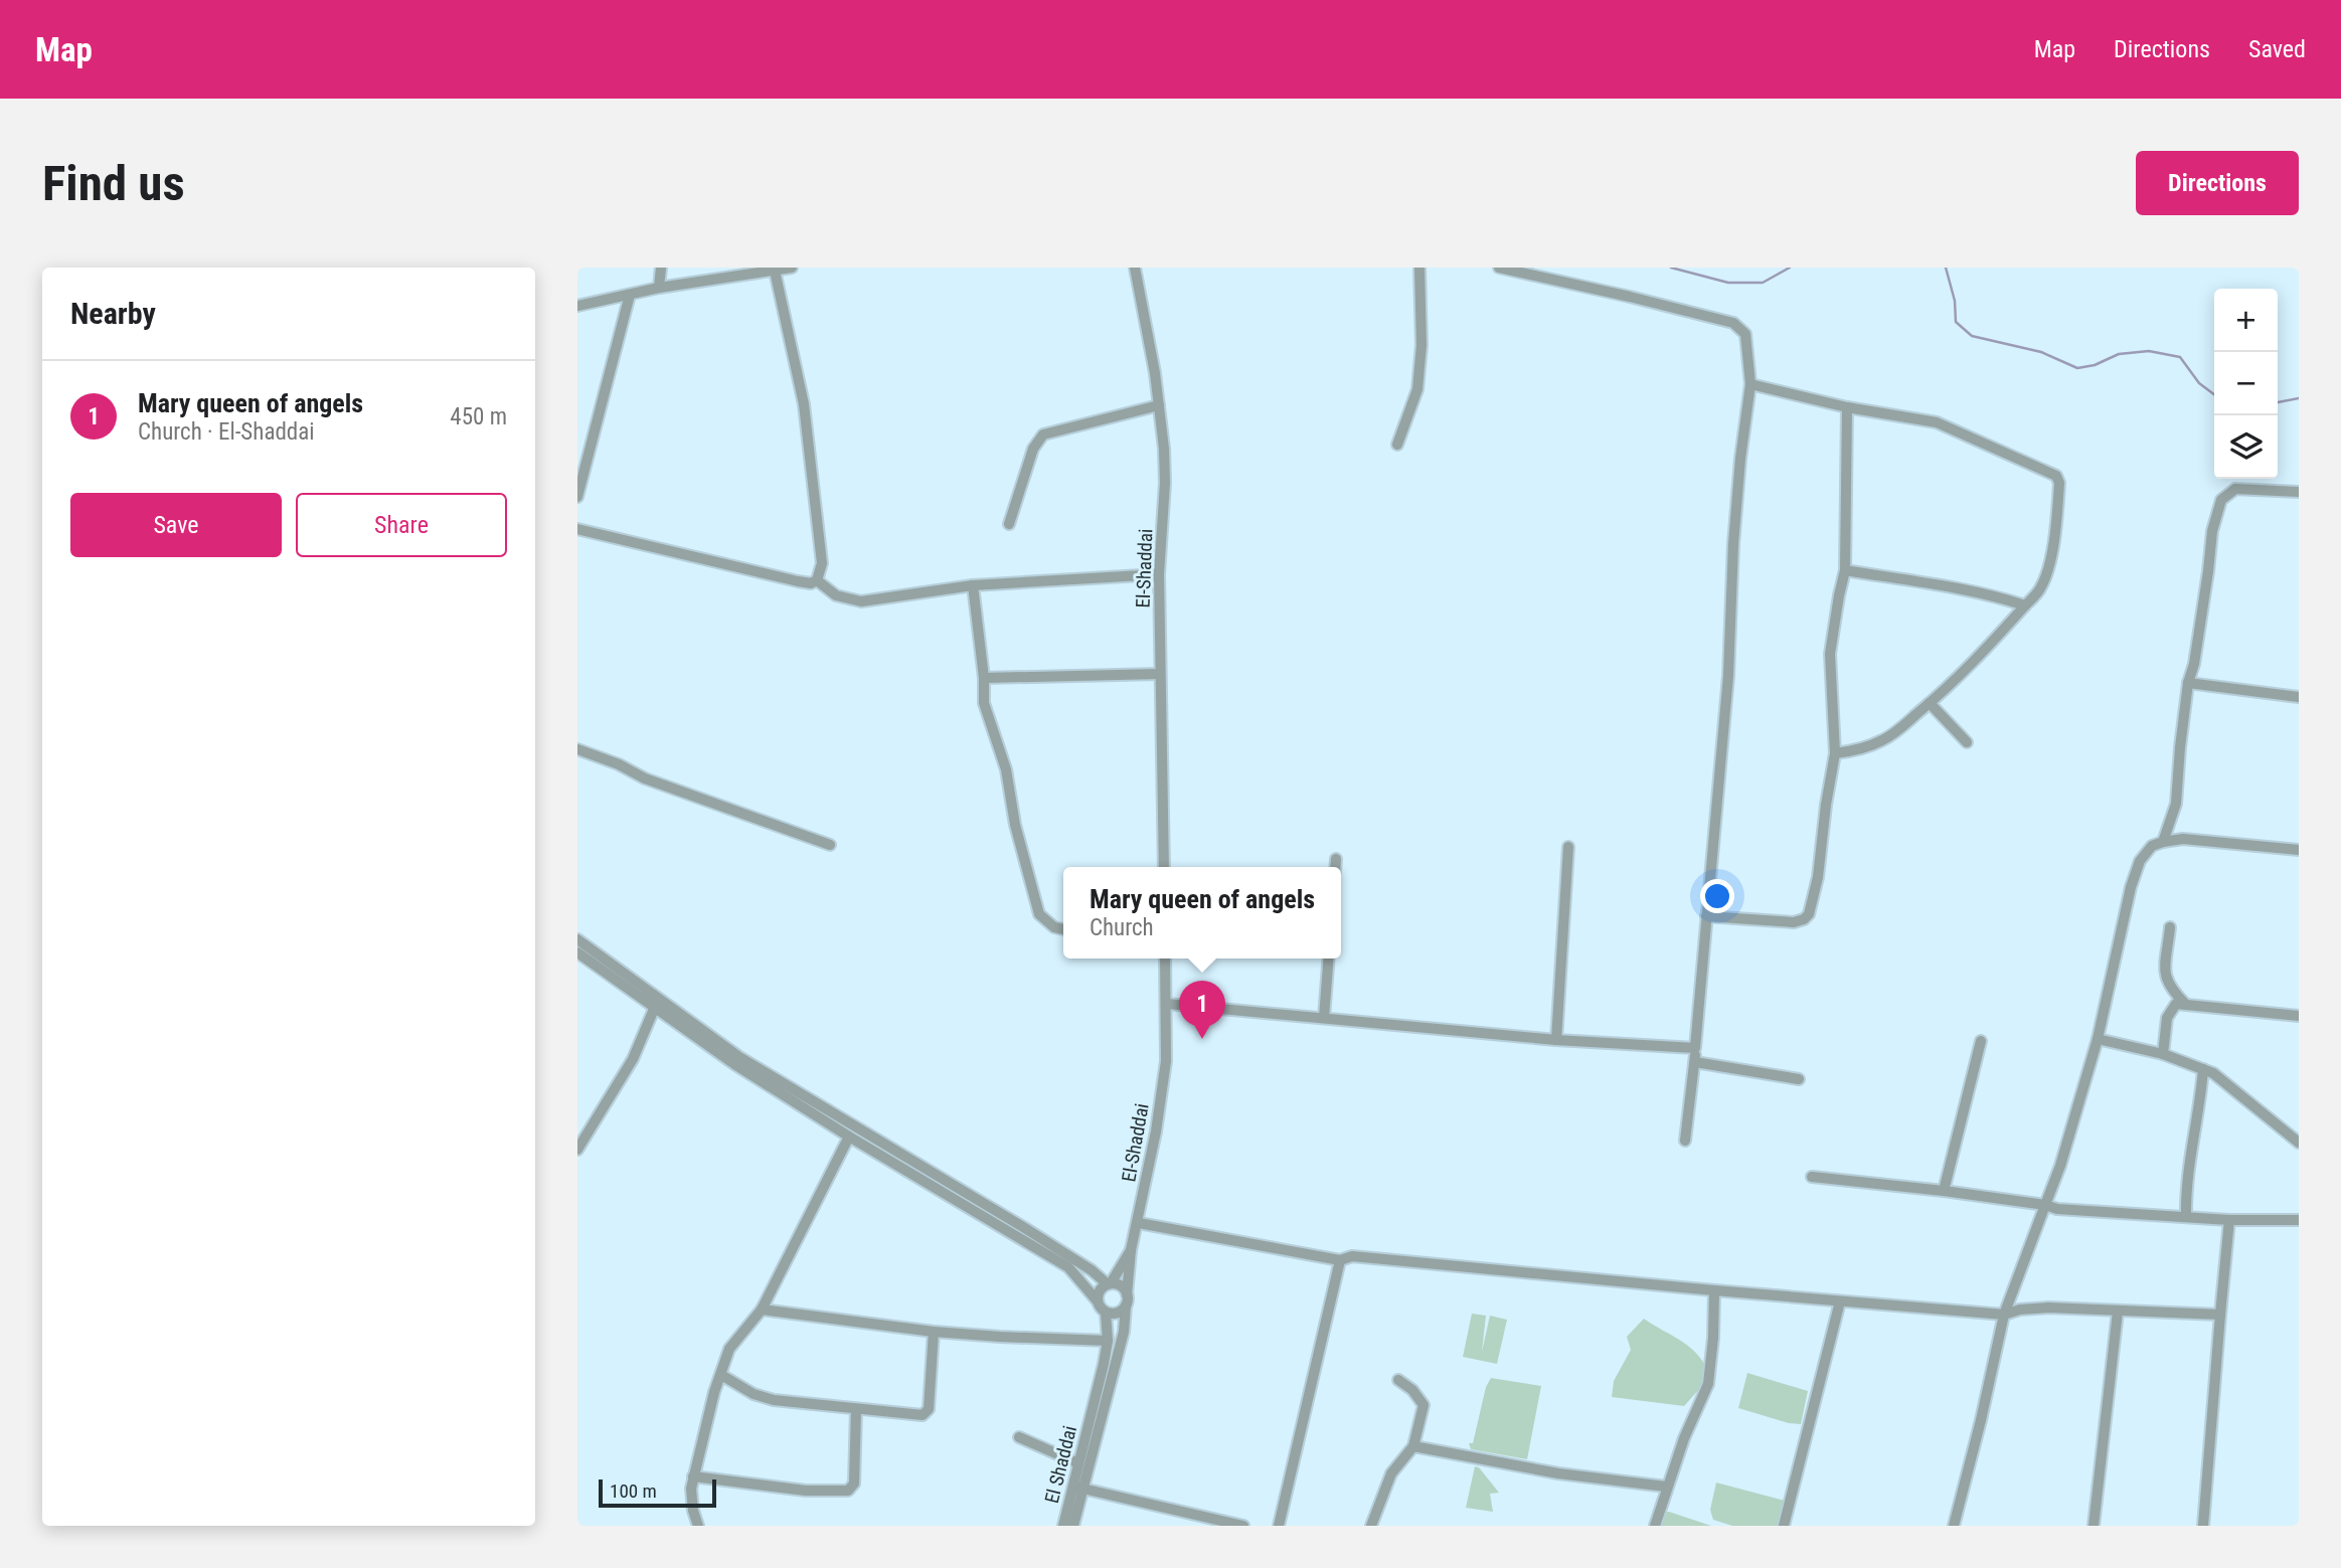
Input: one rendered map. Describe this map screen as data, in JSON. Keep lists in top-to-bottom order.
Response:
{
  "streets": {
    "street": ["El-Shaddai", "El Shaddai"]
  },
  "crossings": [
    ["El-Shaddai", "El Shaddai"]
  ],
  "scale_bar": "100 m",
  "page": {
    "header": "Map",
    "nav": ["Map", "Directions", "Saved"],
    "buttons": [
      "Directions",
      ["Save", "Share"]
    ],
    "title": "Find us",
    "heading": "Nearby",
    "map_buttons": ["+", "−"],
    "list": [
      {
        "mark": "1",
        "name": "Mary queen of angels",
        "note": "Church · El-Shaddai",
        "value": "450 m"
      }
    ],
    "popup": ["Mary queen of angels", "Church"],
    "pins": "1",
    "scale": "100 m"
  }
}
